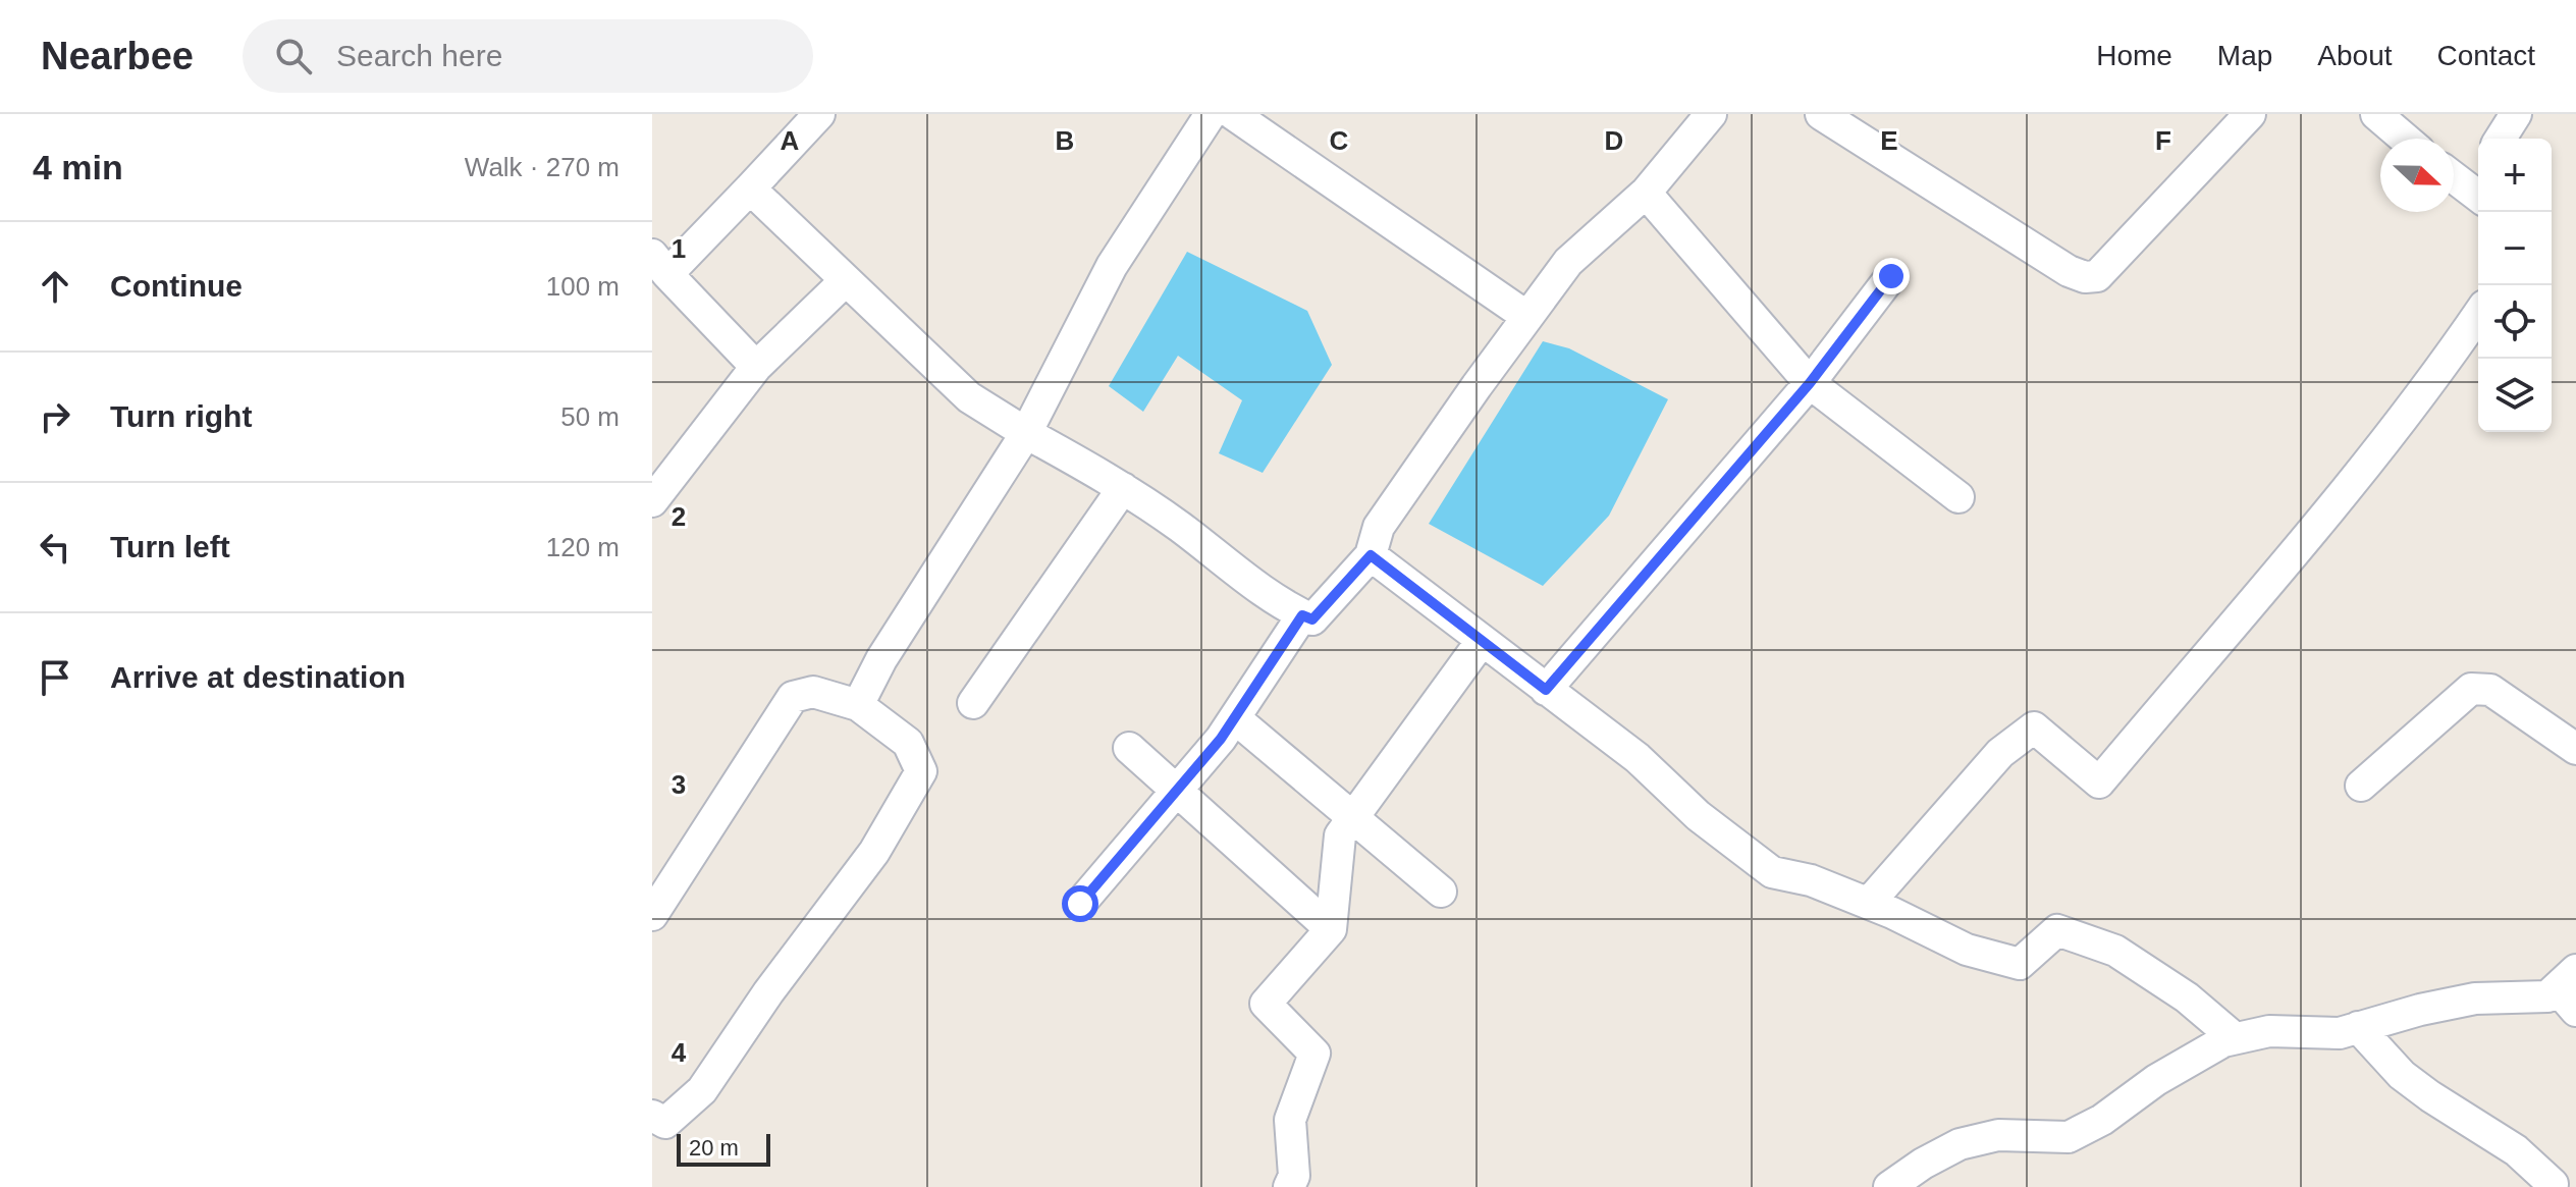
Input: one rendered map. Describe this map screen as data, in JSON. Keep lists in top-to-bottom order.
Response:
{
  "scale_bar": "20 m",
  "north": "right",
  "page": {
    "header": "Nearbee",
    "search": "Search here",
    "nav": [
      "Home",
      "Map",
      "About",
      "Contact"
    ],
    "heading": ["4 min", "Walk · 270 m"],
    "map_buttons": ["+", "−"],
    "list": [
      ["Continue", "100 m"],
      ["Turn right", "50 m"],
      ["Turn left", "120 m"],
      "Arrive at destination"
    ],
    "scale": "20 m"
  },
  "grid": {
    "columns": [
      "A",
      "B",
      "C",
      "D",
      "E",
      "F"
    ],
    "rows": [
      "1",
      "2",
      "3",
      "4"
    ]
  }
}
